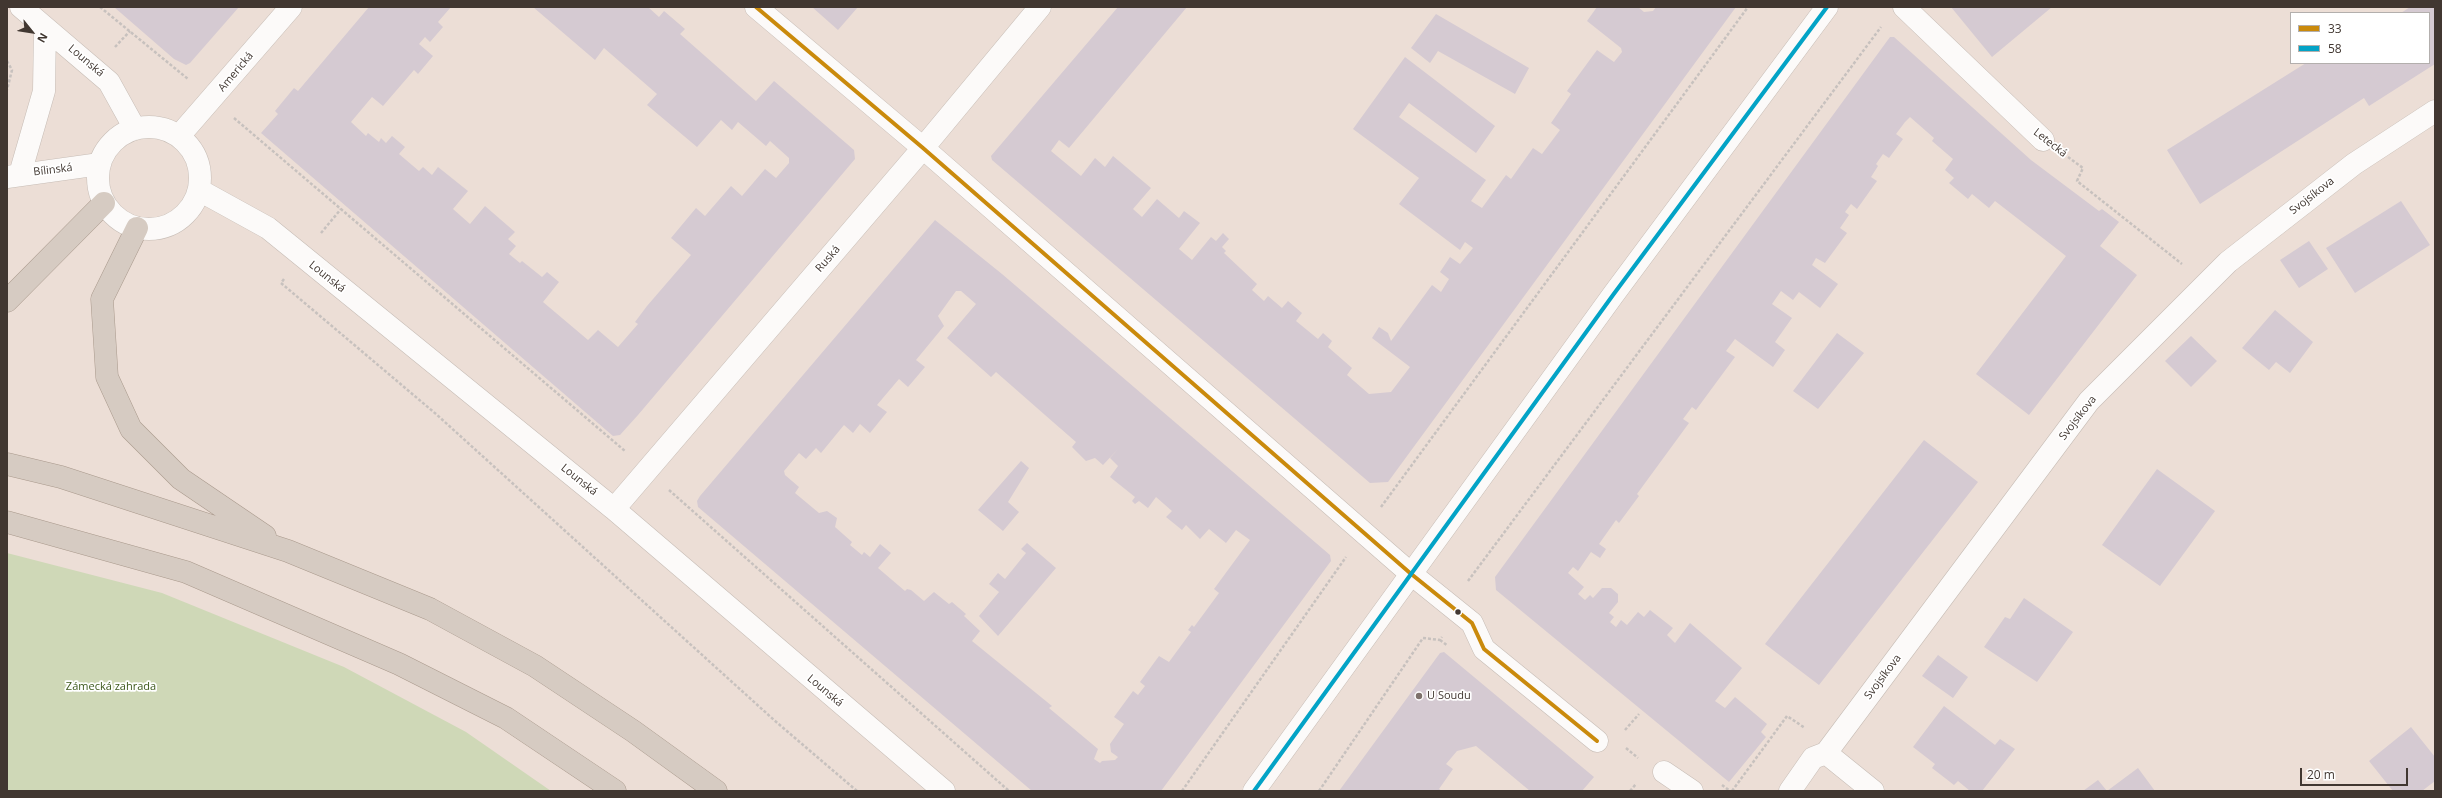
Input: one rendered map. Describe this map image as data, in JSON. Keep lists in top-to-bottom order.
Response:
{
  "streets": {
    "street": [
      "Lounská",
      "Americká",
      "Letecká",
      "Bílinská",
      "Svojsíkova",
      "Ruská"
    ]
  },
  "crossings": [
    ["Lounská", "Americká"],
    ["Lounská", "Bílinská"],
    ["Lounská", "Ruská"],
    ["Americká", "Bílinská"]
  ],
  "parks": ["Zámecká zahrada"],
  "places": ["U Soudu"],
  "lines": ["transit line 33", "transit line 58"],
  "legend": ["33", "58"],
  "scale_bar": "20 m",
  "north": "bottom right"
}
